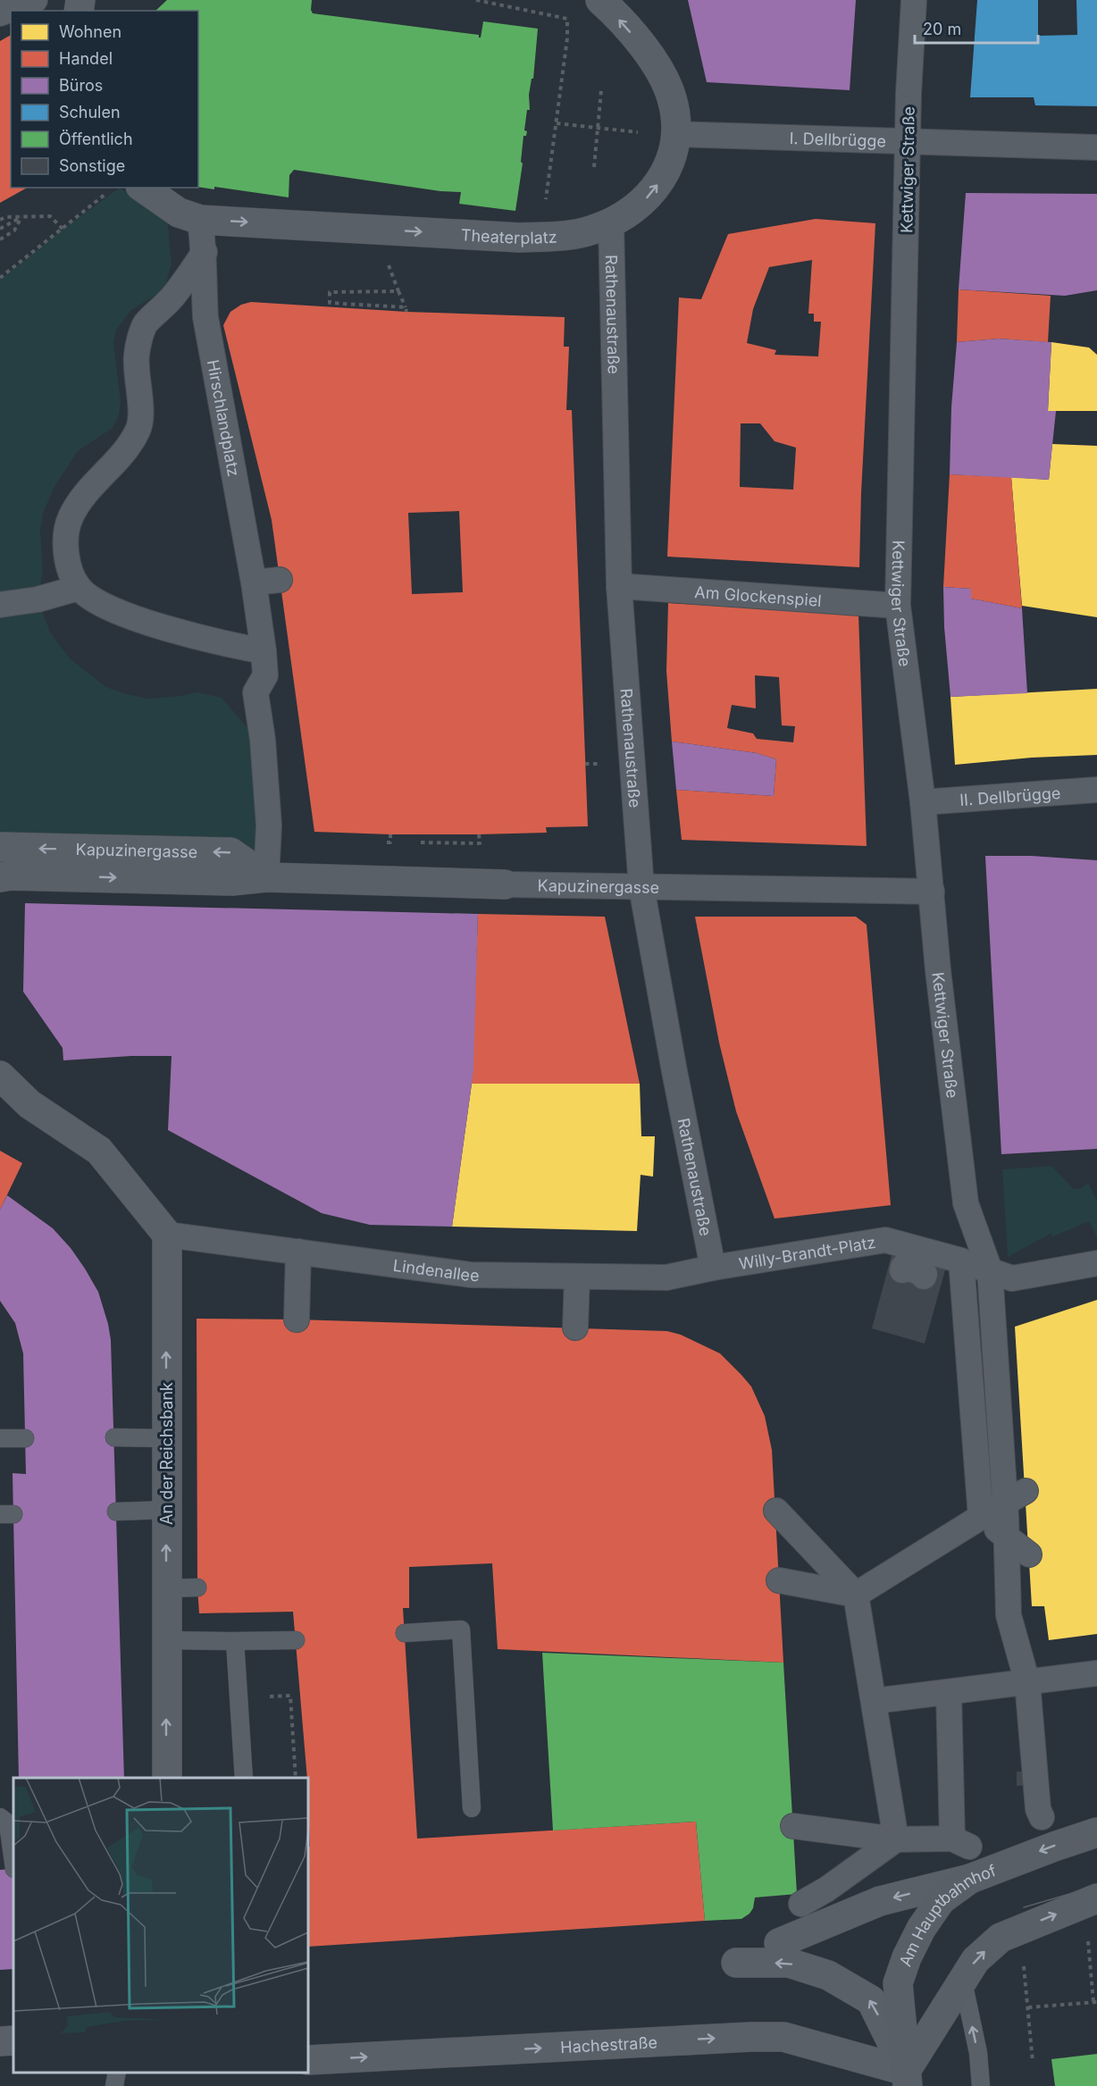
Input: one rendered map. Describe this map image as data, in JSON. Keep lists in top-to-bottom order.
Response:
{
  "streets": {
    "main road": ["Am Hauptbahnhof"],
    "street": [
      "I. Dellbrügge",
      "Kettwiger Straße",
      "Theaterplatz",
      "Rathenaustraße",
      "Hirschlandplatz",
      "Am Glockenspiel",
      "II. Dellbrügge",
      "Kapuzinergasse",
      "Willy-Brandt-Platz",
      "Lindenallee",
      "An der Reichsbank",
      "Hachestraße"
    ]
  },
  "crossings": [
    ["I. Dellbrügge", "Kettwiger Straße"],
    ["I. Dellbrügge", "Theaterplatz"],
    ["Kettwiger Straße", "Am Glockenspiel"],
    ["Kettwiger Straße", "II. Dellbrügge"],
    ["Kettwiger Straße", "Kapuzinergasse"],
    ["Kettwiger Straße", "Willy-Brandt-Platz"],
    ["Theaterplatz", "Rathenaustraße"],
    ["Theaterplatz", "Hirschlandplatz"],
    ["Rathenaustraße", "Am Glockenspiel"],
    ["Rathenaustraße", "Kapuzinergasse"],
    ["Rathenaustraße", "Willy-Brandt-Platz"],
    ["Rathenaustraße", "Lindenallee"],
    ["Hirschlandplatz", "Kapuzinergasse"],
    ["Willy-Brandt-Platz", "Lindenallee"],
    ["Lindenallee", "An der Reichsbank"],
    ["Am Hauptbahnhof", "Hachestraße"]
  ],
  "one_way": ["An der Reichsbank"],
  "legend": [
    "Wohnen",
    "Handel",
    "Büros",
    "Schulen",
    "Öffentlich",
    "Sonstige"
  ],
  "scale_bar": "20 m"
}
